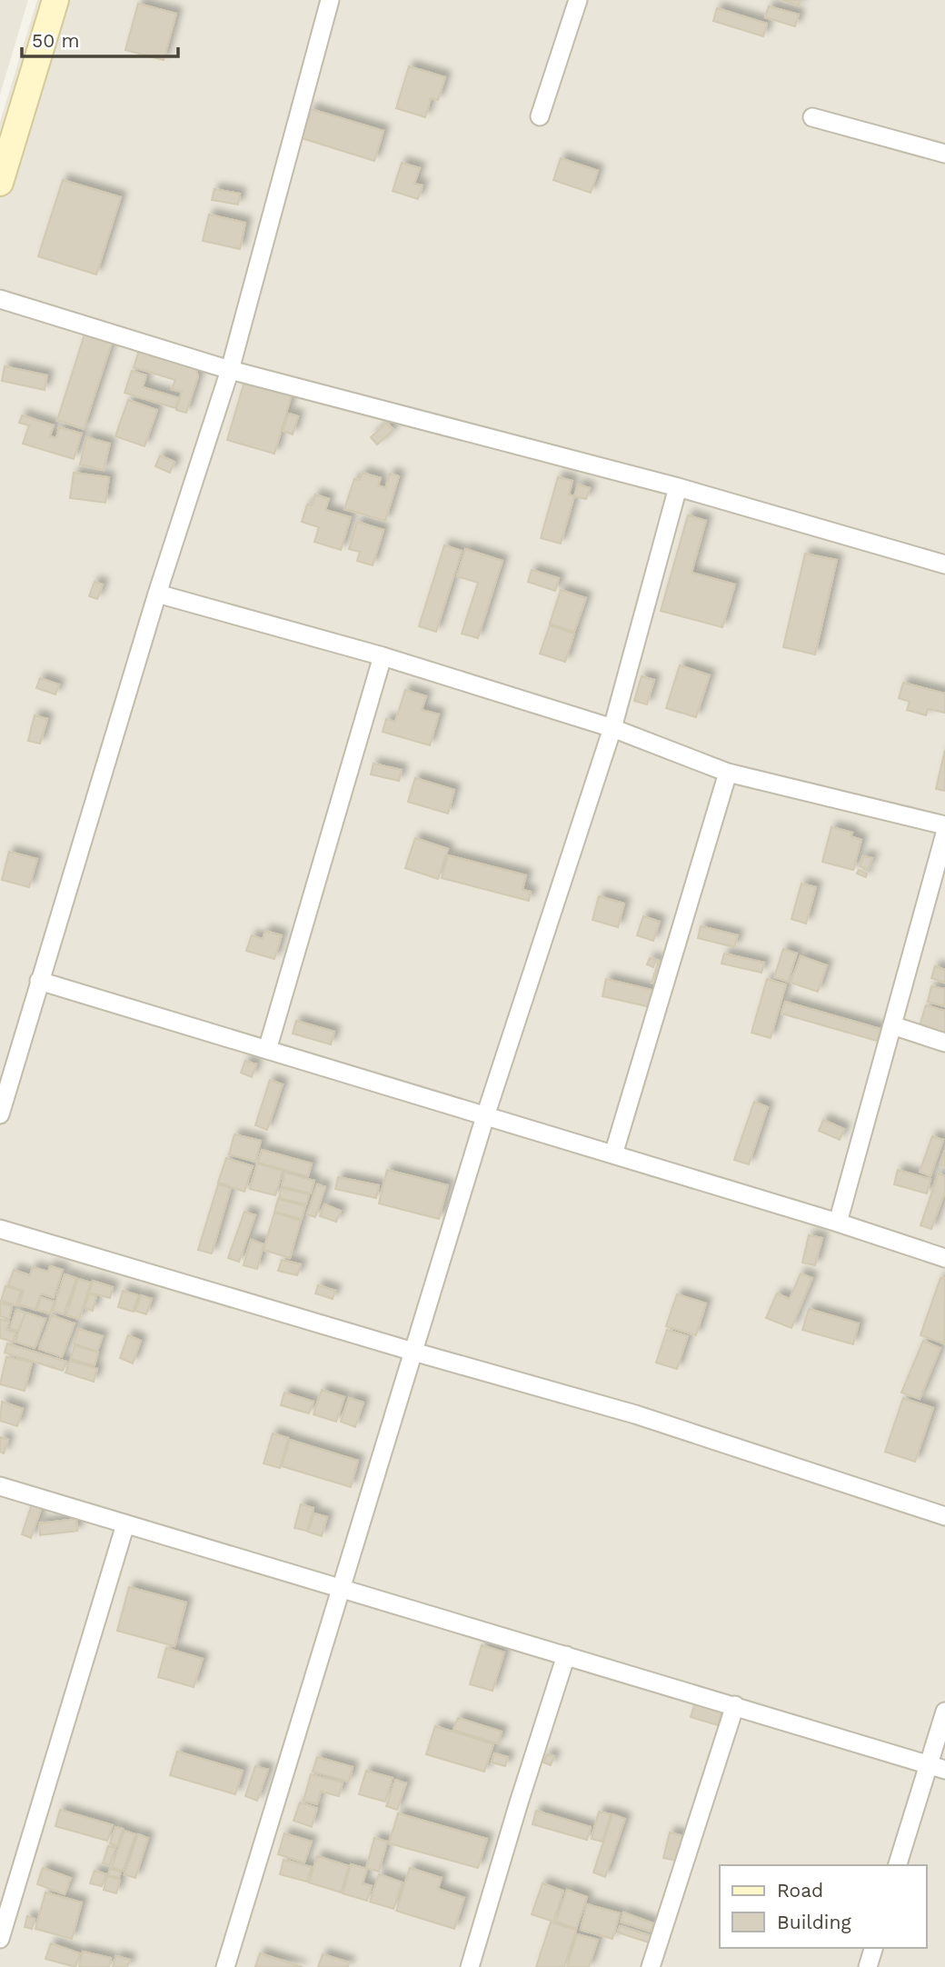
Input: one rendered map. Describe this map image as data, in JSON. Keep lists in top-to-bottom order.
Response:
{
  "legend": ["Road", "Building"],
  "scale_bar": "50 m"
}
